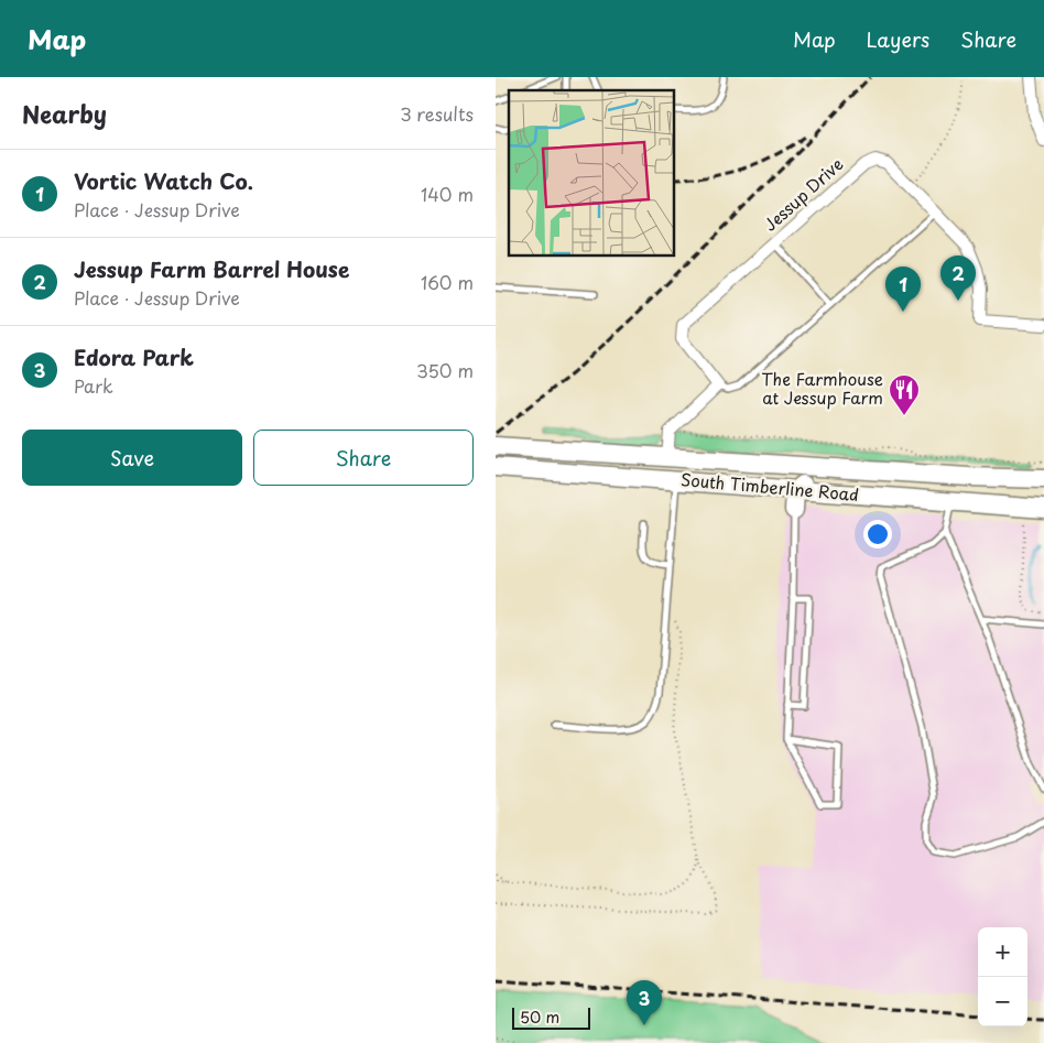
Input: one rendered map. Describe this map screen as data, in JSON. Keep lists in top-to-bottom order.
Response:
{
  "streets": {
    "main road": ["South Timberline Road"],
    "street": ["Jessup Drive"]
  },
  "places": {
    "restaurant": ["The Farmhouse at Jessup Farm"]
  },
  "scale_bar": "50 m",
  "page": {
    "header": "Map",
    "nav": ["Map", "Layers", "Share"],
    "heading": ["Nearby", "3 results"],
    "list": [
      {
        "mark": "1",
        "name": "Vortic Watch Co.",
        "note": "Place · Jessup Drive",
        "value": "140 m"
      },
      {
        "mark": "2",
        "name": "Jessup Farm Barrel House",
        "note": "Place · Jessup Drive",
        "value": "160 m"
      },
      {
        "mark": "3",
        "name": "Edora Park",
        "note": "Park",
        "value": "350 m"
      }
    ],
    "pins": ["2", "1", "3"],
    "buttons": ["Save", "Share"],
    "map_buttons": ["+", "−"],
    "scale": "50 m"
  }
}
